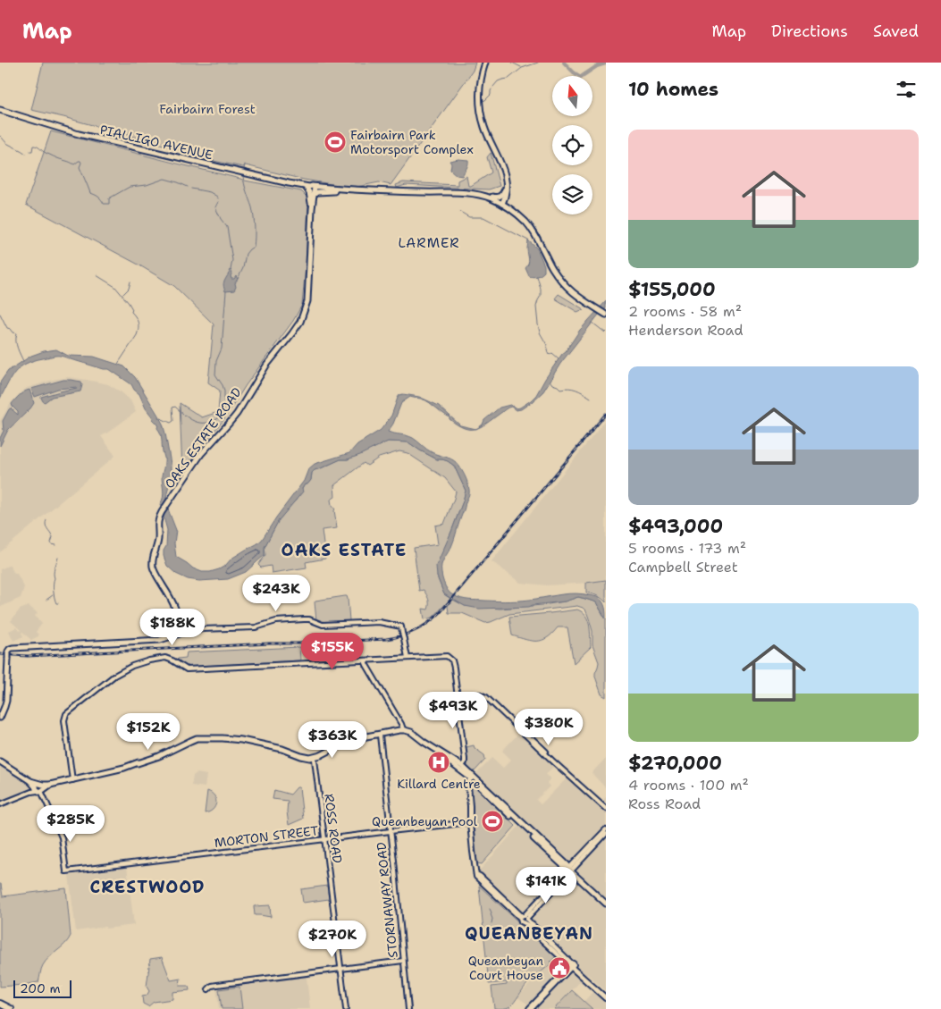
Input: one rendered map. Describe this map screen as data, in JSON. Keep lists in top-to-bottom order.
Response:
{
  "streets": {
    "main road": ["PIALLIGO AVENUE", "OAKS ESTATE ROAD"],
    "street": ["ROSS ROAD", "MORTON STREET", "STORNAWAY ROAD"]
  },
  "crossings": [
    ["PIALLIGO AVENUE", "OAKS ESTATE ROAD"],
    ["ROSS ROAD", "MORTON STREET"],
    ["MORTON STREET", "STORNAWAY ROAD"]
  ],
  "districts": [
    "LARMER",
    "OAKS ESTATE",
    "CRESTWOOD",
    "QUEANBEYAN"
  ],
  "parks": ["Fairbairn Forest"],
  "places": {
    "sports": ["Fairbairn Park Motorsport Complex", "Queanbeyan Pool"],
    "hospital": ["Killard Centre"],
    "public building": ["Queanbeyan Court House"]
  },
  "scale_bar": "200 m",
  "north": "top",
  "page": {
    "header": "Map",
    "nav": ["Map", "Directions", "Saved"],
    "heading": "10 homes",
    "list": [
      {
        "name": "$155,000",
        "note": "2 rooms · 58 m² · Henderson Road"
      },
      {
        "name": "$493,000",
        "note": "5 rooms · 173 m² · Campbell Street"
      },
      {
        "name": "$270,000",
        "note": "4 rooms · 100 m² · Ross Road"
      }
    ],
    "price": [
      "$243K",
      "$188K",
      "$155K",
      "$493K",
      "$380K",
      "$152K",
      "$363K",
      "$285K",
      "$141K",
      "$270K"
    ],
    "scale": "200 m"
  }
}
